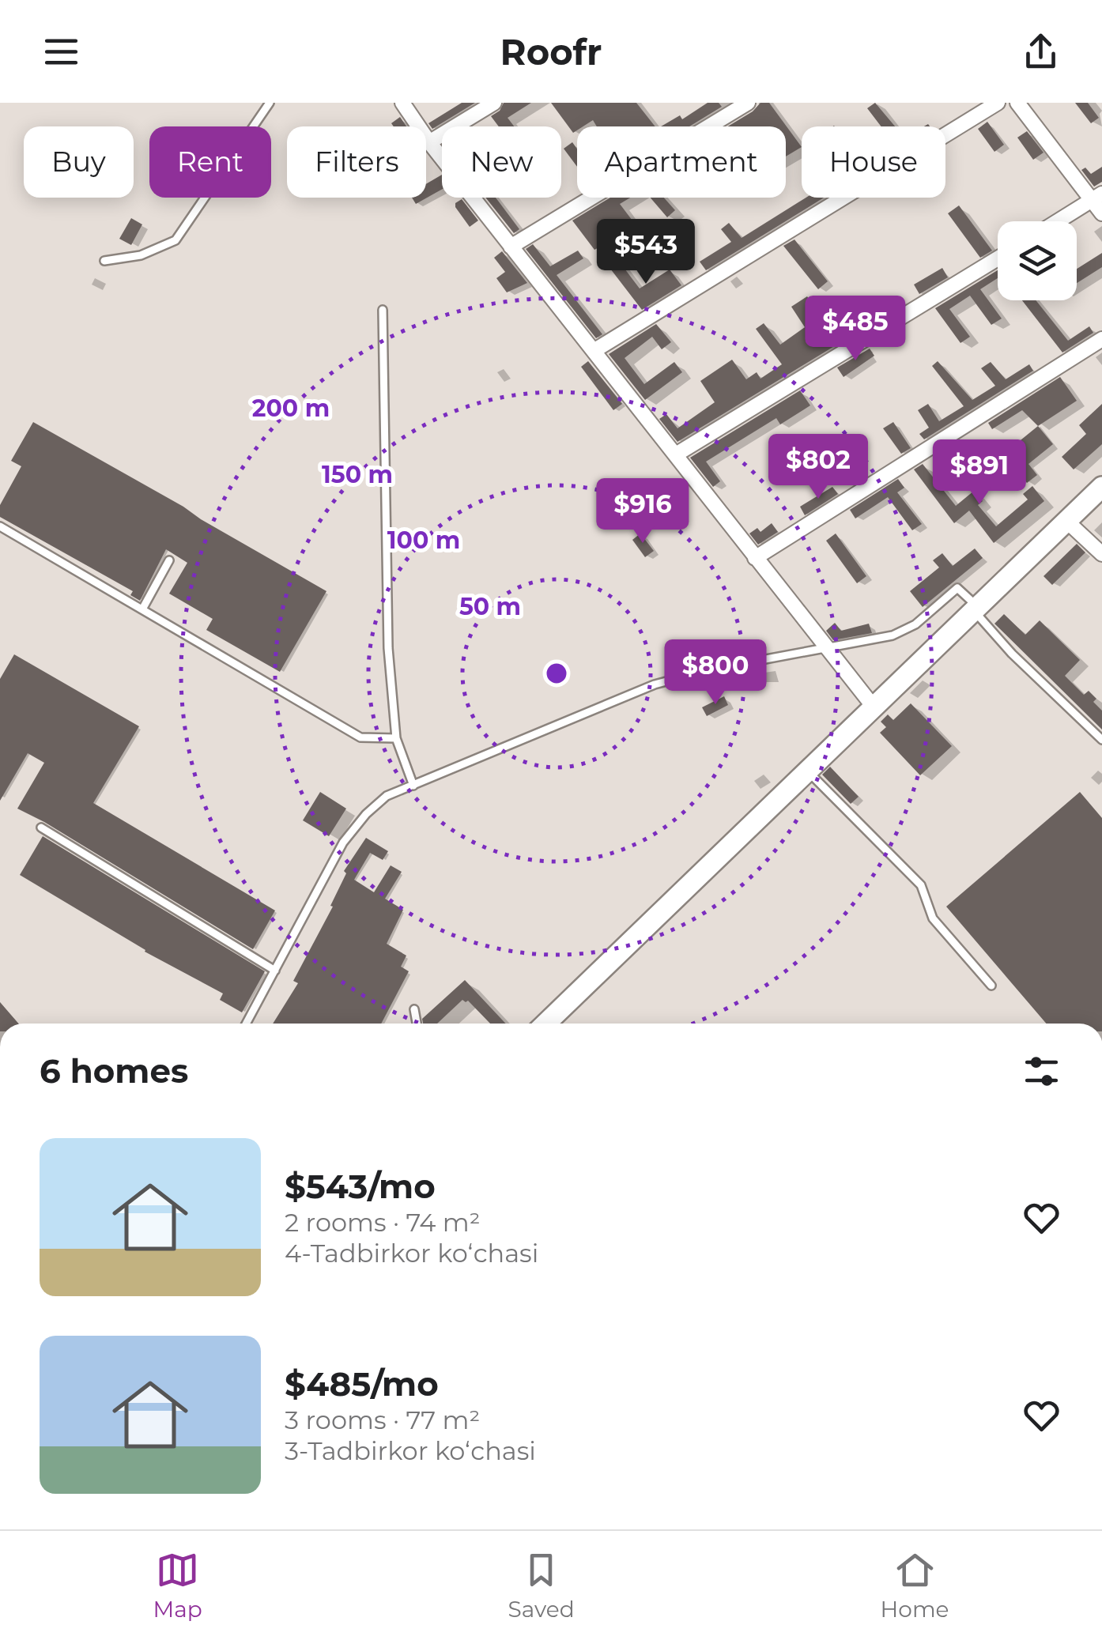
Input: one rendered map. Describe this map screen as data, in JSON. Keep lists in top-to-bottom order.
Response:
{
  "page": {
    "header": "Roofr",
    "chip": [
      "Buy",
      "Rent",
      "Filters",
      "New",
      "Apartment",
      "House"
    ],
    "price": [
      "$543",
      "$485",
      "$802",
      "$891",
      "$916",
      "$800"
    ],
    "heading": "6 homes",
    "list": [
      {
        "name": "$543/mo",
        "note": "2 rooms · 74 m² · 4-Tadbirkor koʻchasi"
      },
      {
        "name": "$485/mo",
        "note": "3 rooms · 77 m² · 3-Tadbirkor koʻchasi"
      }
    ],
    "tabs": ["Map", "Saved", "Home"]
  },
  "rings": [
    "200 m",
    "150 m",
    "100 m",
    "50 m"
  ]
}
